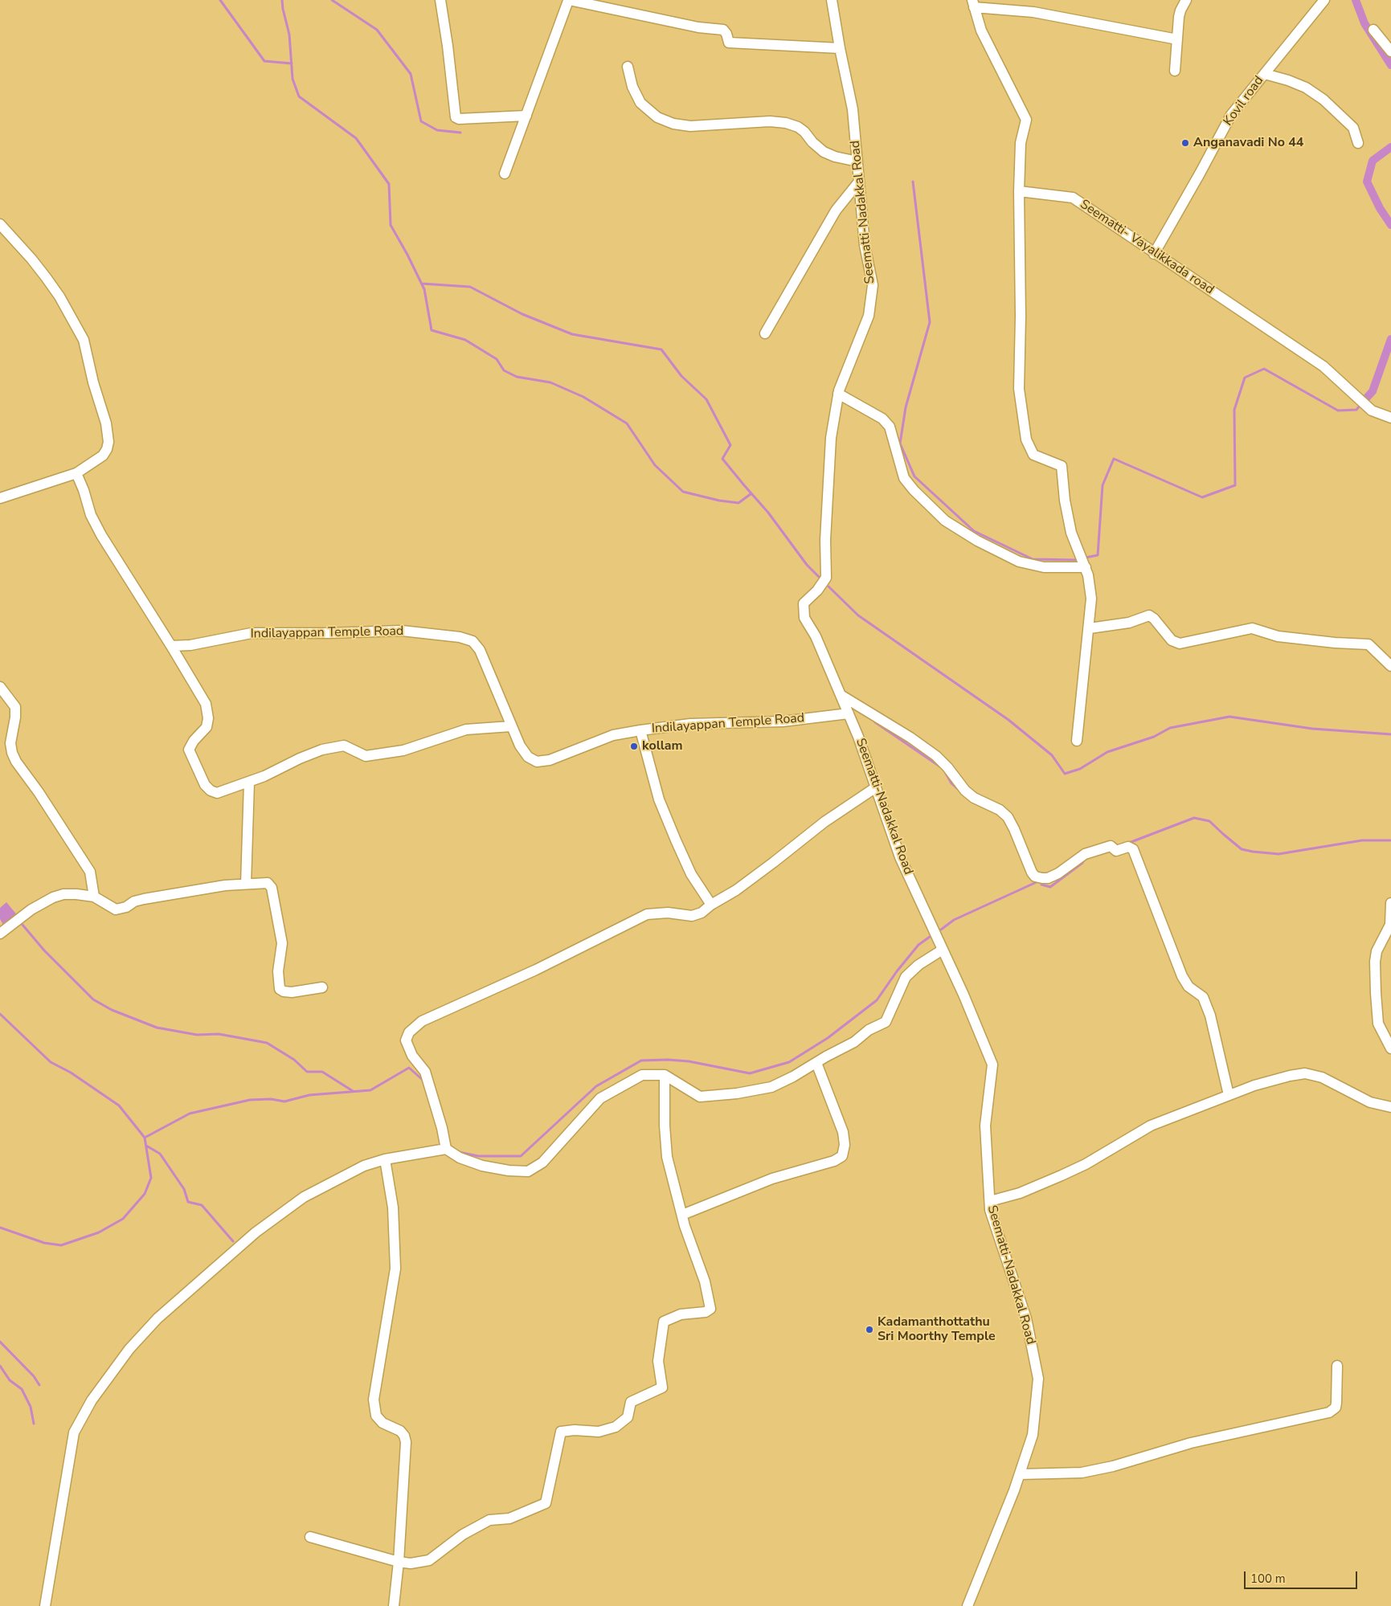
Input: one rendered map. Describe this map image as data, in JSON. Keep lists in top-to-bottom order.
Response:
{
  "streets": {
    "street": [
      "Kovil road",
      "Seematti-Nadakkal Road",
      "Seematti- Vayalikkada road",
      "Indilayappan Temple Road"
    ]
  },
  "crossings": [
    ["Kovil road", "Seematti- Vayalikkada road"],
    ["Seematti-Nadakkal Road", "Indilayappan Temple Road"]
  ],
  "places": ["Anganavadi No 44", "kollam", "Kadamanthottathu Sri Moorthy Temple"],
  "scale_bar": "100 m"
}
